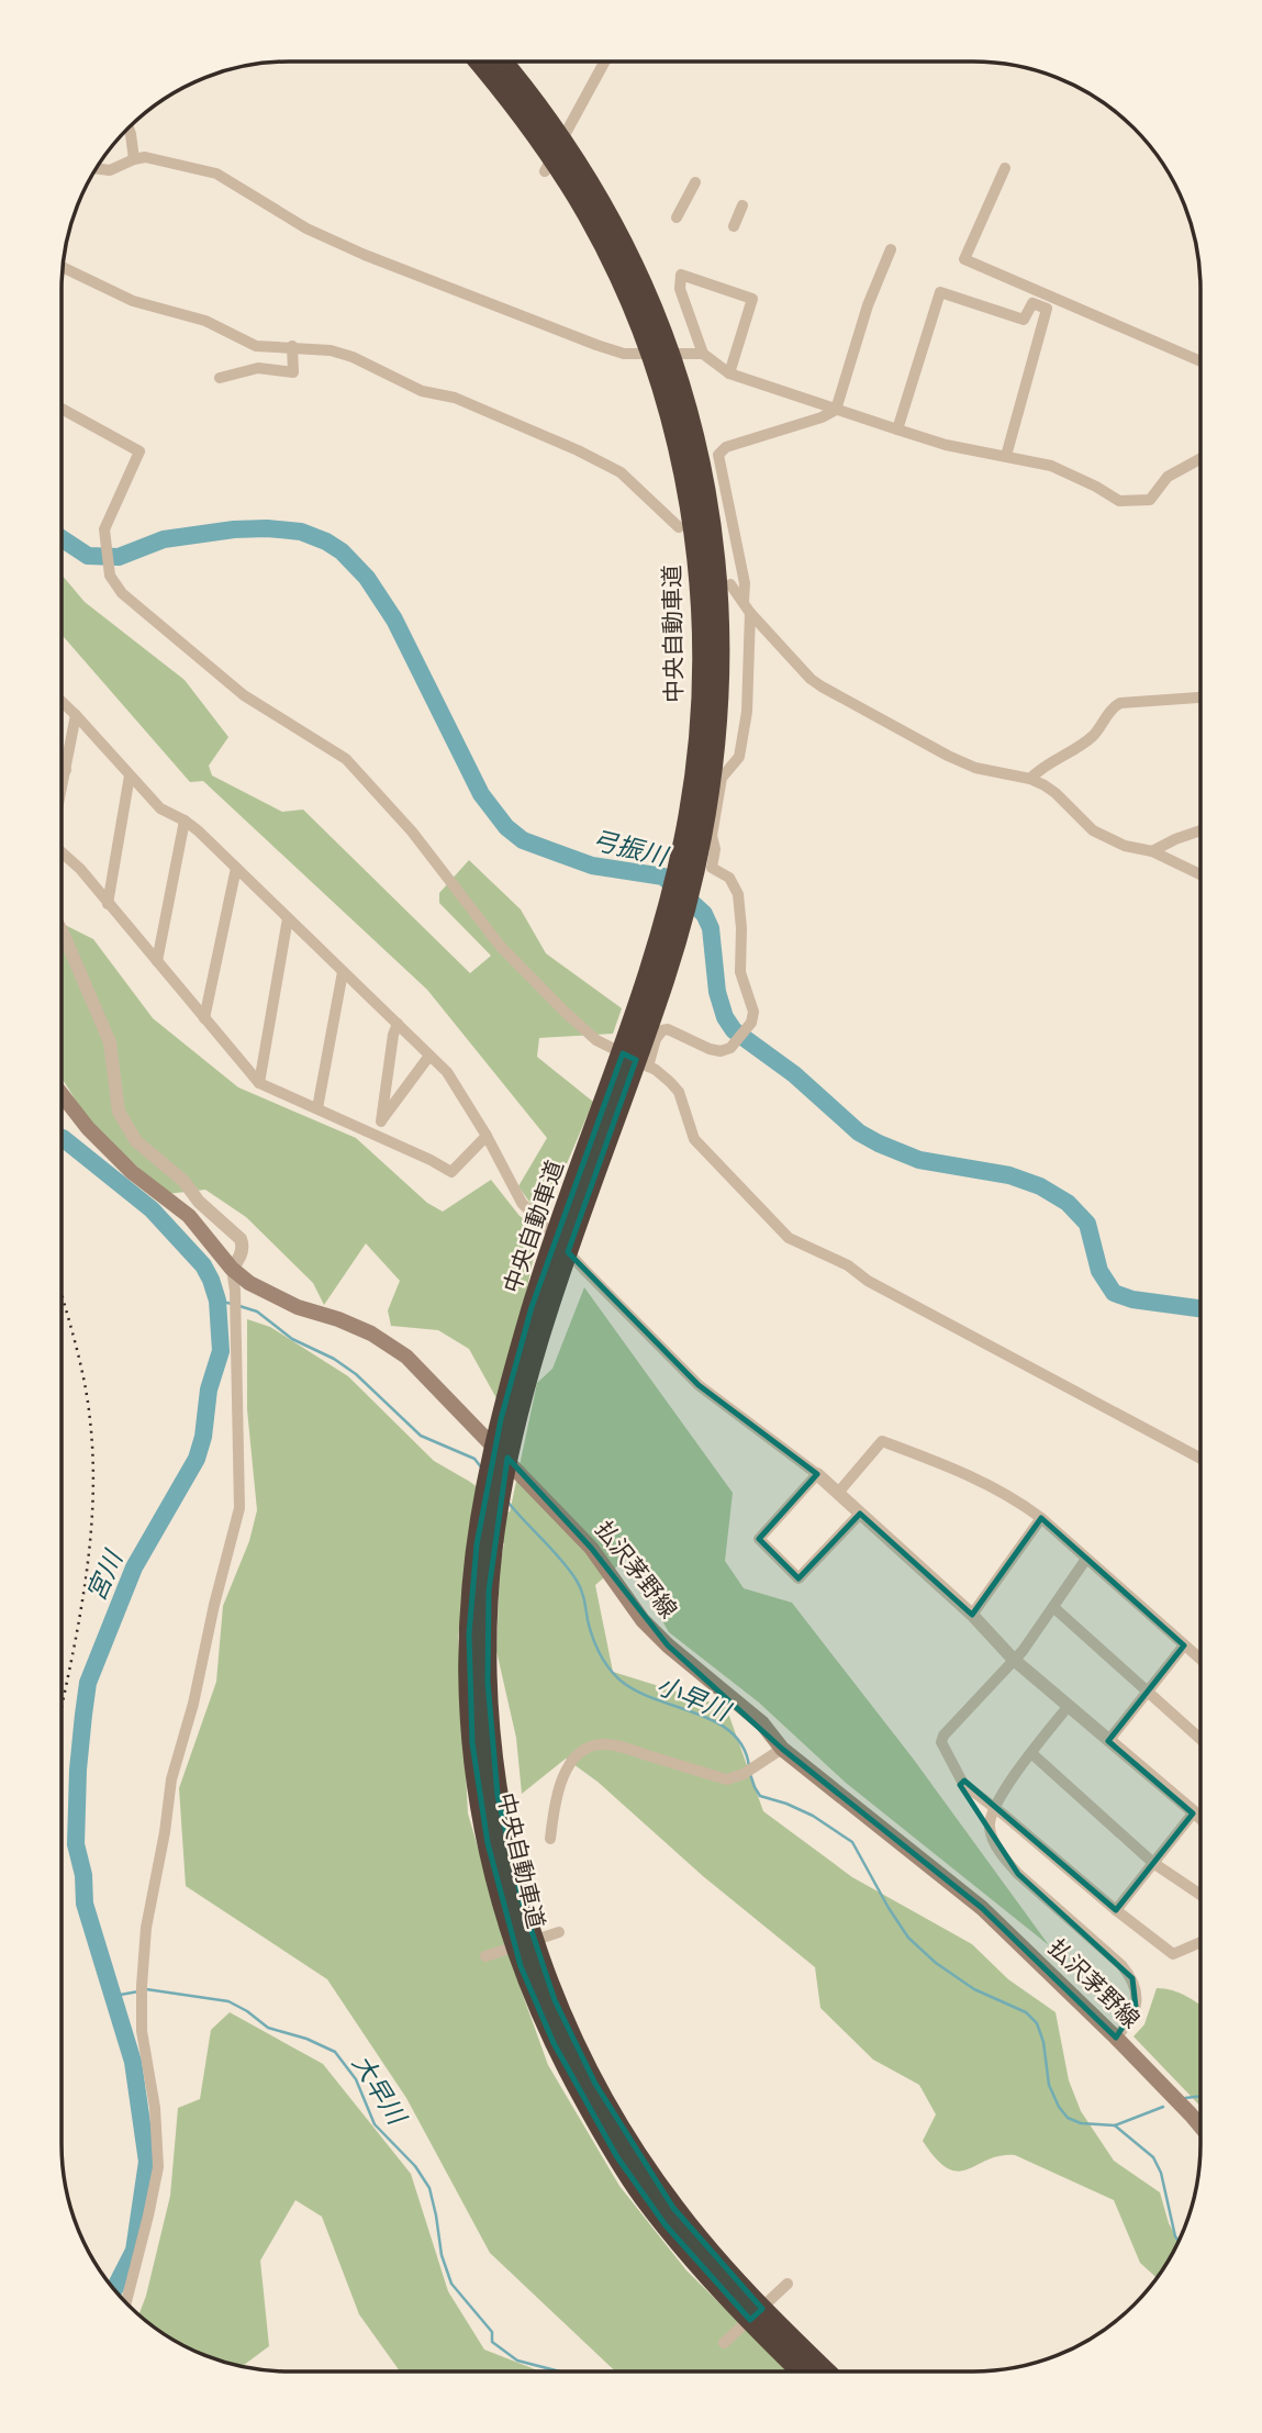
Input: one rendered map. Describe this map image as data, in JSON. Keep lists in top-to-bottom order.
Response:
{
  "streets": {
    "highway": ["中央自動車道"],
    "main road": ["払沢茅野線"]
  },
  "water": [
    "弓振川",
    "宮川",
    "小早川",
    "大早川"
  ]
}
